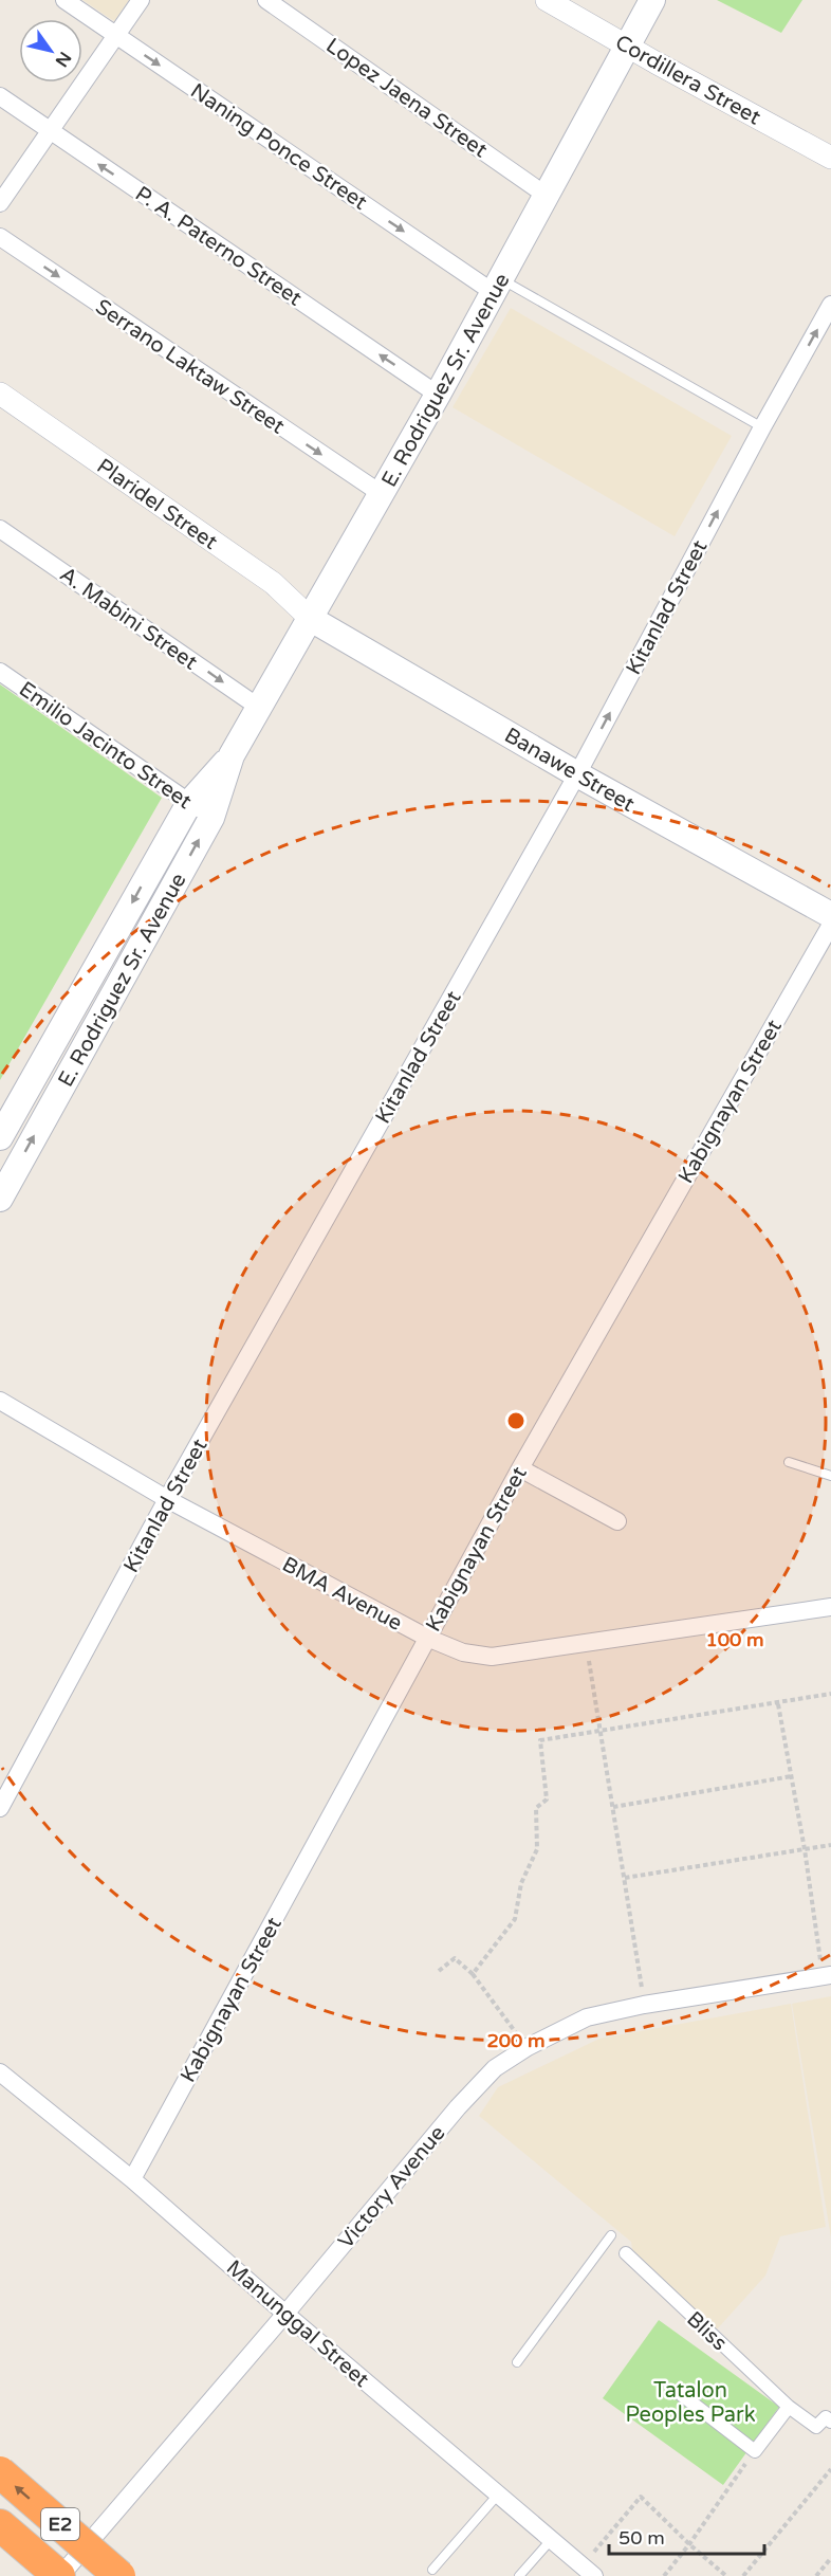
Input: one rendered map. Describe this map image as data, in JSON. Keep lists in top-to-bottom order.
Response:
{
  "streets": {
    "highway": ["E2"],
    "main road": ["E. Rodriguez Sr. Avenue", "Banawe Street"],
    "street": [
      "Cordillera Street",
      "Lopez Jaena Street",
      "Naning Ponce Street",
      "P. A. Paterno Street",
      "Serrano Laktaw Street",
      "Plaridel Street",
      "Kitanlad Street",
      "A. Mabini Street",
      "Emilio Jacinto Street",
      "Kabignayan Street",
      "BMA Avenue",
      "Victory Avenue",
      "Manunggal Street",
      "Bliss"
    ]
  },
  "crossings": [
    ["Cordillera Street", "E. Rodriguez Sr. Avenue"],
    ["Lopez Jaena Street", "E. Rodriguez Sr. Avenue"],
    ["Naning Ponce Street", "E. Rodriguez Sr. Avenue"],
    ["P. A. Paterno Street", "E. Rodriguez Sr. Avenue"],
    ["Serrano Laktaw Street", "E. Rodriguez Sr. Avenue"],
    ["E. Rodriguez Sr. Avenue", "Plaridel Street"],
    ["E. Rodriguez Sr. Avenue", "A. Mabini Street"],
    ["E. Rodriguez Sr. Avenue", "Emilio Jacinto Street"],
    ["E. Rodriguez Sr. Avenue", "Banawe Street"],
    ["Plaridel Street", "Banawe Street"],
    ["Kitanlad Street", "Banawe Street"],
    ["Kitanlad Street", "BMA Avenue"],
    ["Kabignayan Street", "BMA Avenue"],
    ["Kabignayan Street", "Manunggal Street"],
    ["Victory Avenue", "Manunggal Street"],
    ["Victory Avenue", "E2"]
  ],
  "one_way": [
    "Naning Ponce Street",
    "P. A. Paterno Street",
    "Serrano Laktaw Street",
    "A. Mabini Street"
  ],
  "parks": ["Tatalon Peoples Park"],
  "scale_bar": "50 m",
  "north": "bottom right",
  "rings": ["100 m", "200 m"]
}
